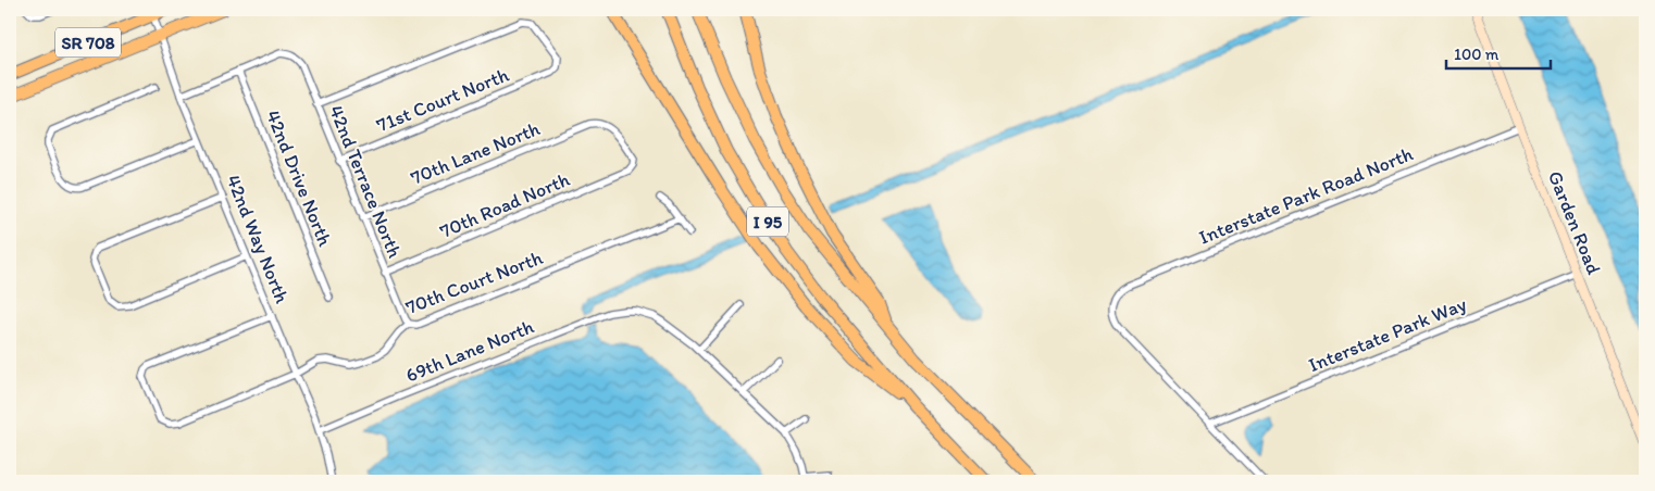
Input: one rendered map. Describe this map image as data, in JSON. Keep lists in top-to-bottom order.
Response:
{
  "streets": {
    "highway": ["SR 708", "I 95"],
    "street": [
      "71st Court North",
      "70th Lane North",
      "42nd Drive North",
      "42nd Terrace North",
      "Interstate Park Road North",
      "70th Road North",
      "Garden Road",
      "42nd Way North",
      "70th Court North",
      "Interstate Park Way",
      "69th Lane North"
    ]
  },
  "crossings": [
    ["SR 708", "42nd Way North"],
    ["71st Court North", "42nd Terrace North"],
    ["70th Lane North", "42nd Terrace North"],
    ["70th Lane North", "70th Road North"],
    ["42nd Drive North", "42nd Terrace North"],
    ["42nd Terrace North", "70th Road North"],
    ["42nd Terrace North", "70th Court North"],
    ["Interstate Park Road North", "Garden Road"],
    ["Interstate Park Road North", "Interstate Park Way"],
    ["Garden Road", "Interstate Park Way"],
    ["42nd Way North", "70th Court North"],
    ["42nd Way North", "69th Lane North"]
  ],
  "scale_bar": "100 m"
}
